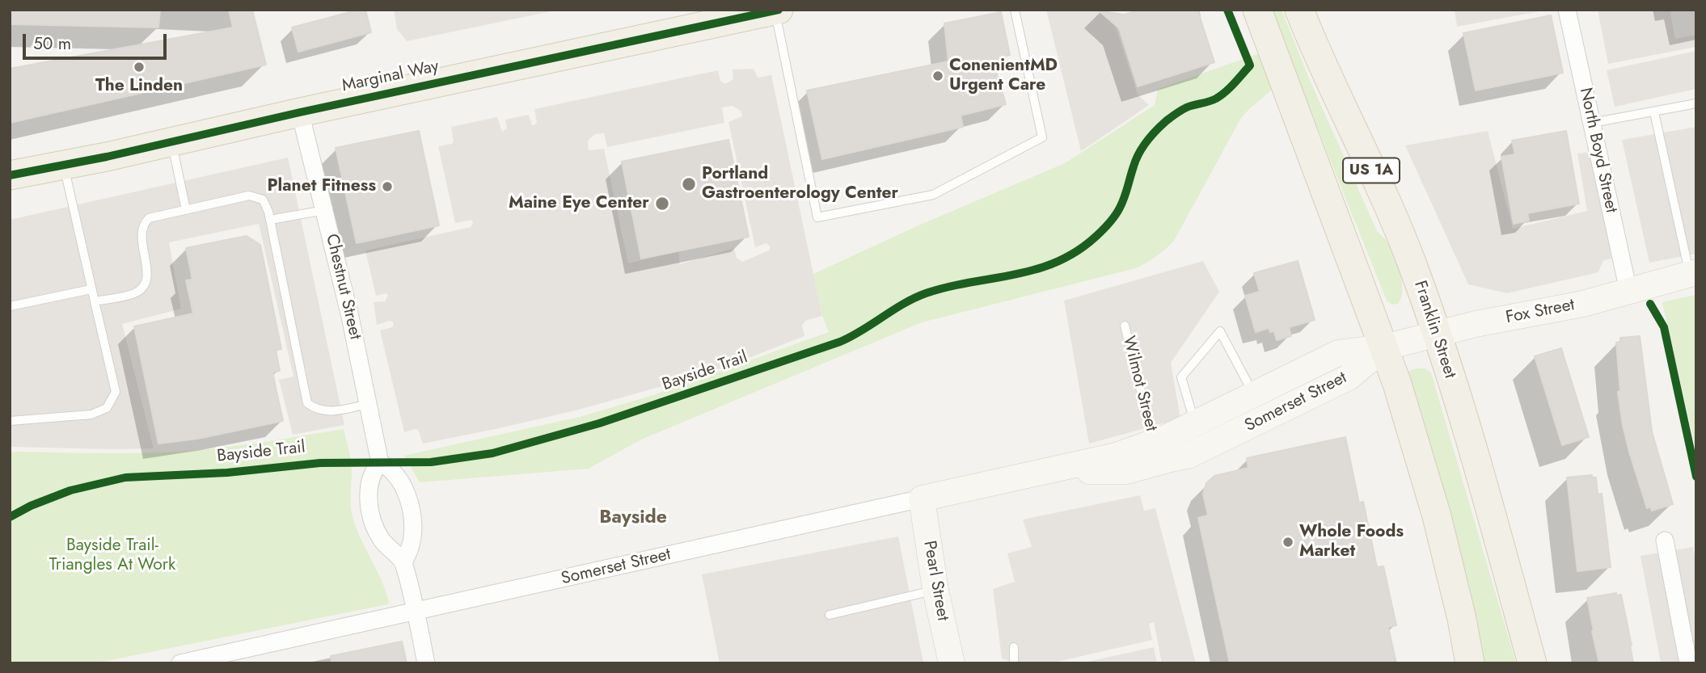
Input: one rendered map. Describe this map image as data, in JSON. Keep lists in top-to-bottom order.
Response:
{
  "streets": {
    "main road": ["Marginal Way", "US 1A", "Franklin Street"],
    "street": [
      "North Boyd Street",
      "Chestnut Street",
      "Fox Street",
      "Somerset Street",
      "Pearl Street"
    ],
    "lane": ["Wilmot Street"],
    "cycle path": ["Bayside Trail"]
  },
  "crossings": [
    ["Marginal Way", "Chestnut Street"],
    ["North Boyd Street", "Fox Street"],
    ["US 1A", "Fox Street"],
    ["US 1A", "Somerset Street"],
    ["Fox Street", "Franklin Street"],
    ["Fox Street", "Somerset Street"],
    ["Wilmot Street", "Somerset Street"],
    ["Somerset Street", "Pearl Street"]
  ],
  "districts": ["Bayside"],
  "parks": ["Bayside Trail- Triangles At Work"],
  "places": [
    "The Linden",
    "ConenientMD Urgent Care",
    "Portland Gastroenterology Center",
    "Planet Fitness",
    "Maine Eye Center",
    "Whole Foods Market"
  ],
  "scale_bar": "50 m"
}
